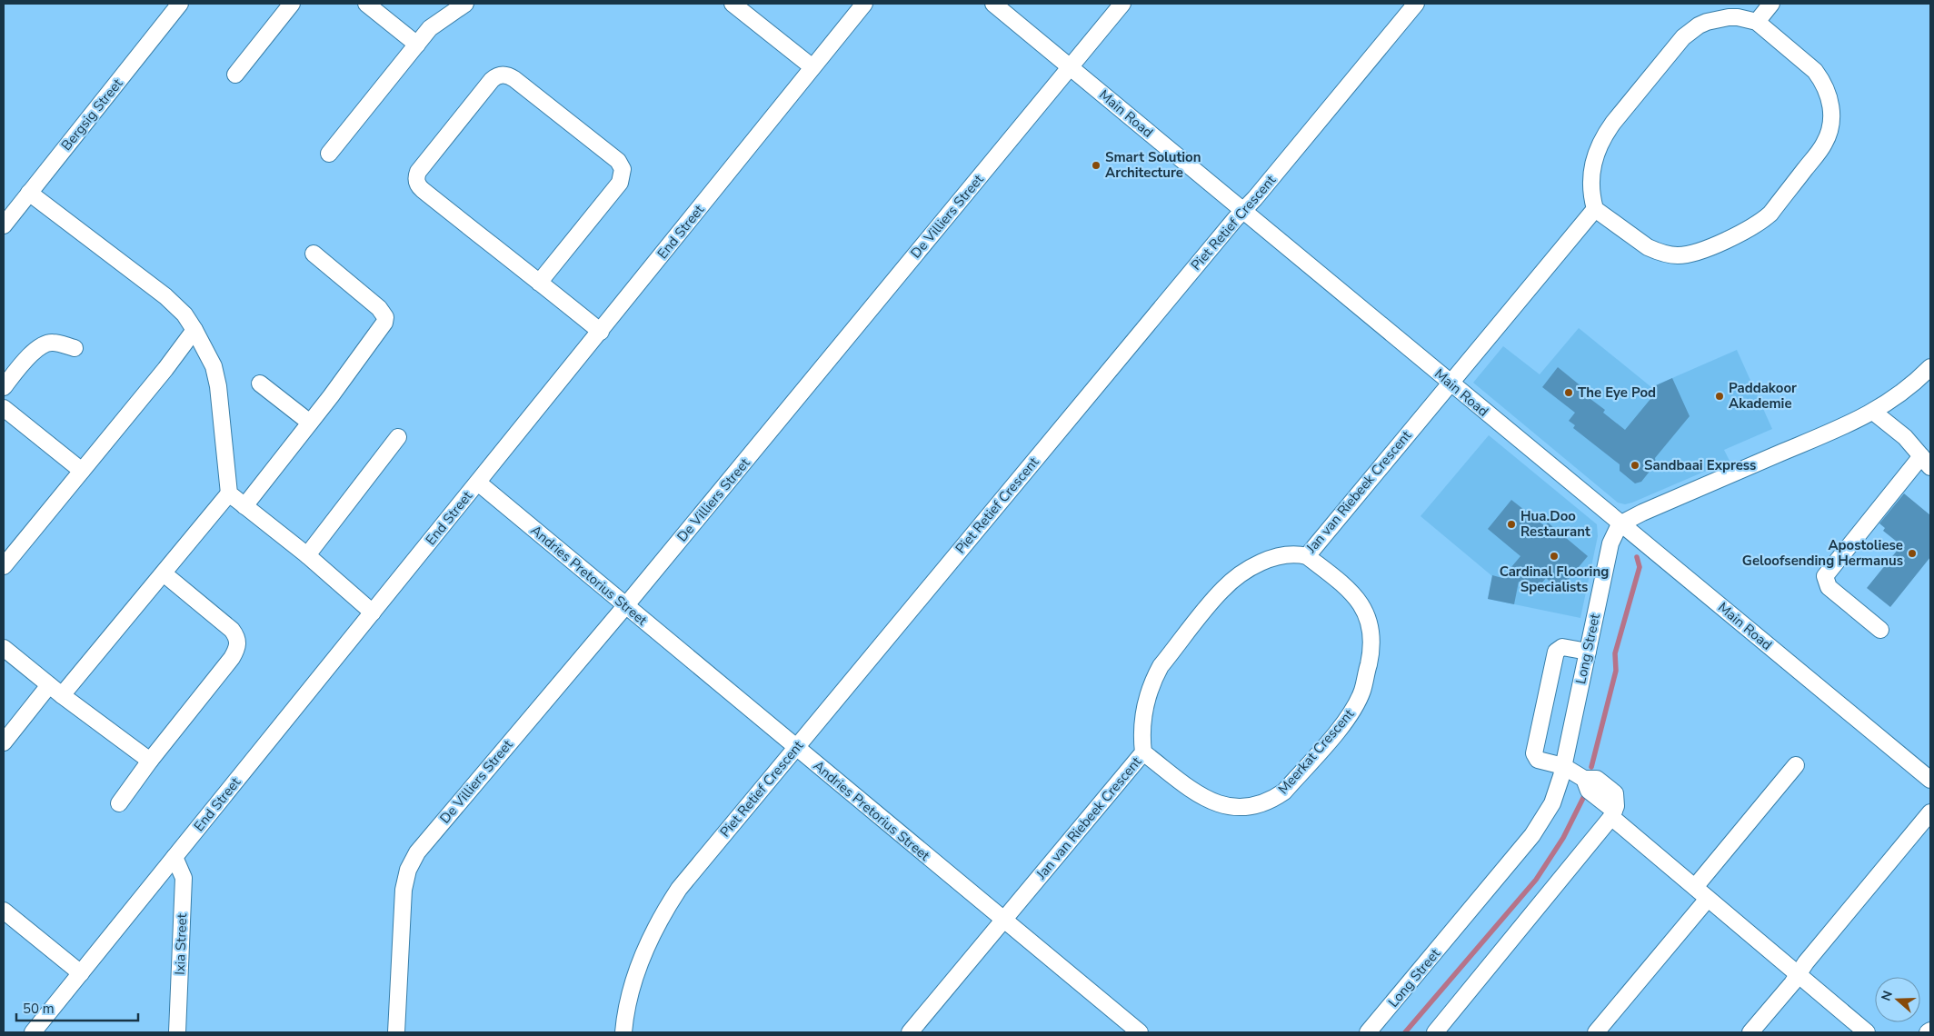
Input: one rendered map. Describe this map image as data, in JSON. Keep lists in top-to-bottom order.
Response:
{
  "streets": {
    "street": [
      "Main Road",
      "Bergsig Street",
      "De Villiers Street",
      "Piet Retief Crescent",
      "End Street",
      "Jan van Riebeek Crescent",
      "Andries Pretorius Street",
      "Long Street",
      "Meerkat Crescent",
      "Ixia Street"
    ]
  },
  "crossings": [
    ["Main Road", "De Villiers Street"],
    ["Main Road", "Piet Retief Crescent"],
    ["Main Road", "Jan van Riebeek Crescent"],
    ["Main Road", "Long Street"],
    ["De Villiers Street", "Andries Pretorius Street"],
    ["Piet Retief Crescent", "Andries Pretorius Street"],
    ["End Street", "Andries Pretorius Street"],
    ["End Street", "Ixia Street"],
    ["Jan van Riebeek Crescent", "Andries Pretorius Street"],
    ["Jan van Riebeek Crescent", "Meerkat Crescent"]
  ],
  "places": [
    "Smart Solution Architecture",
    "The Eye Pod",
    "Paddakoor Akademie",
    "Sandbaai Express",
    "Hua.Doo Restaurant",
    "Apostoliese Geloofsending Hermanus",
    "Cardinal Flooring Specialists"
  ],
  "scale_bar": "50 m",
  "north": "left"
}
